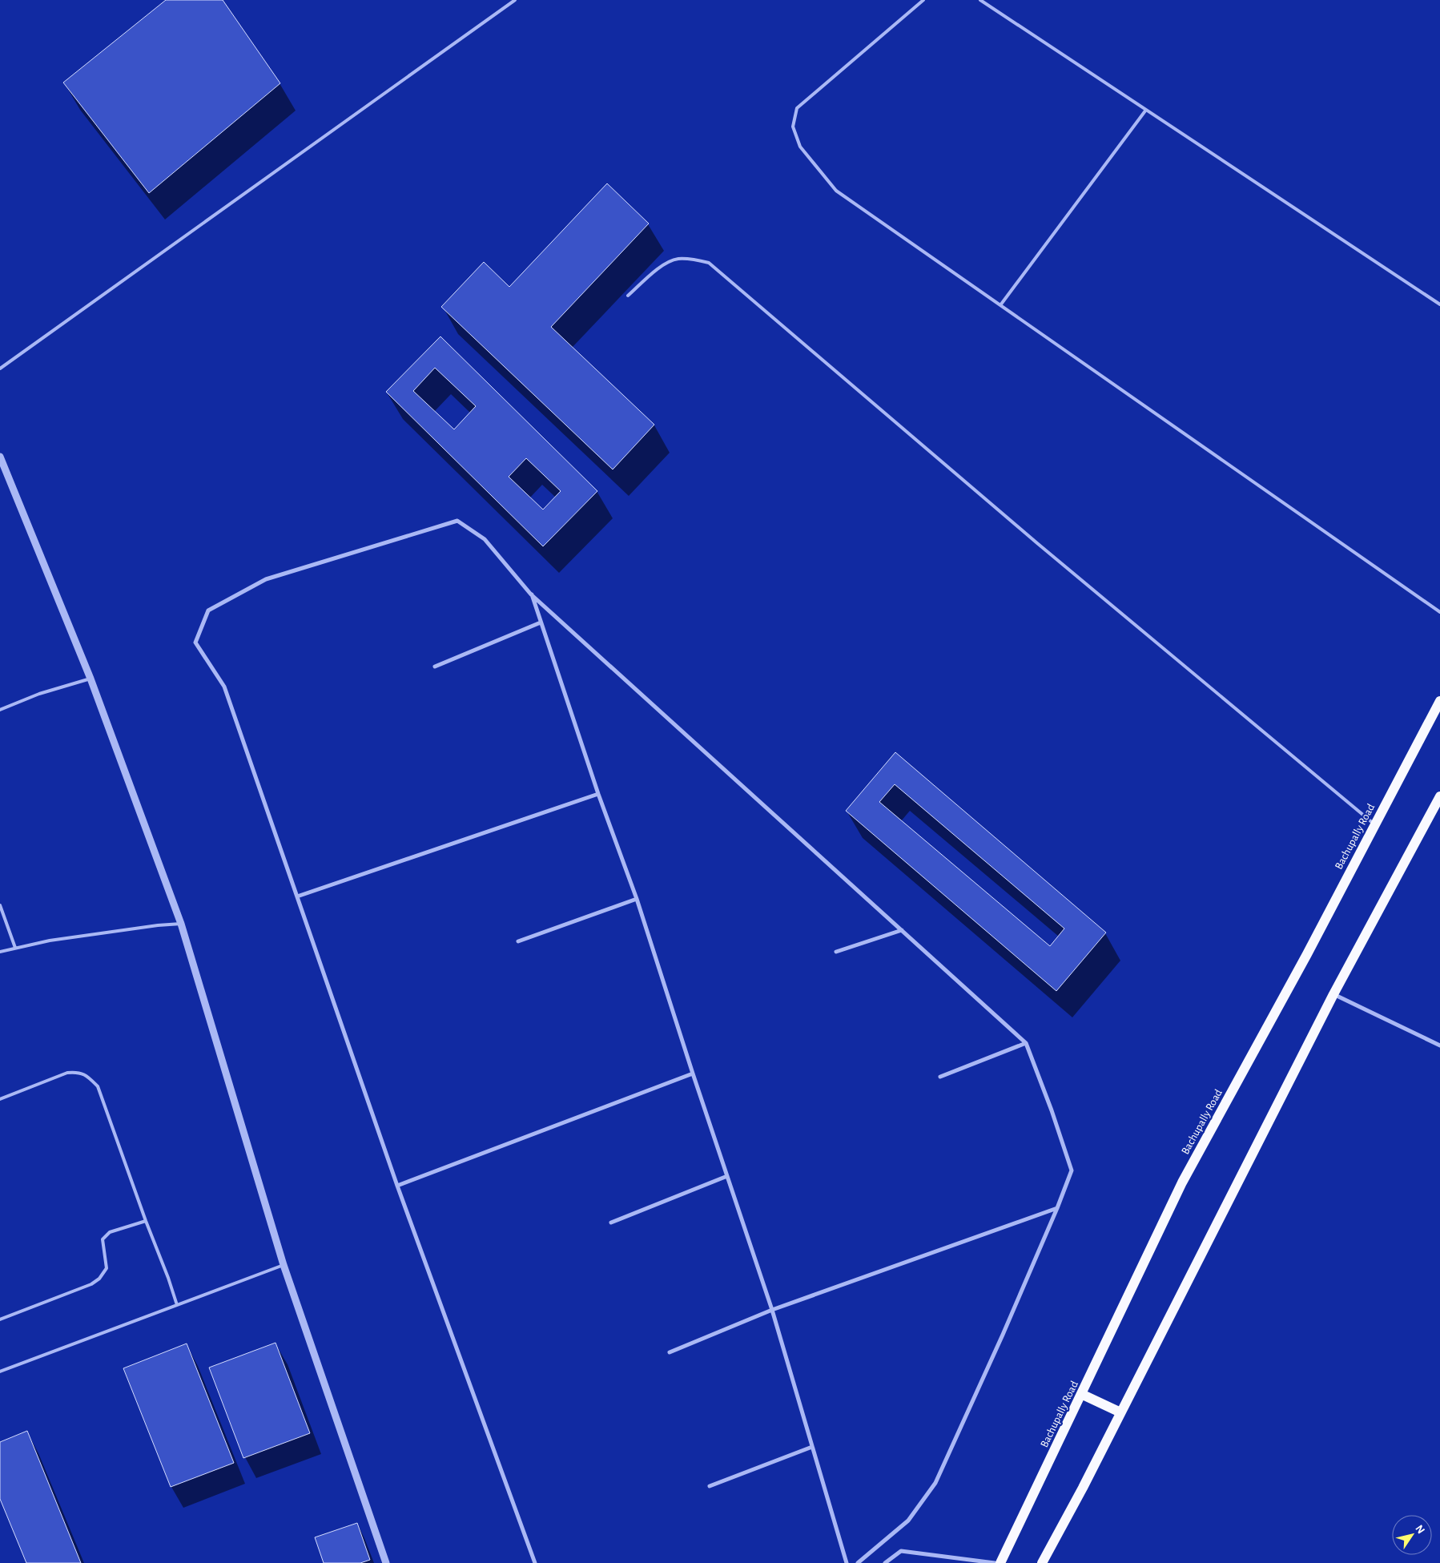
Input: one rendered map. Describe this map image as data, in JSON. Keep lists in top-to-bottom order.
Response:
{
  "streets": {
    "main road": ["Bachupally Road"]
  },
  "north": "top right"
}
